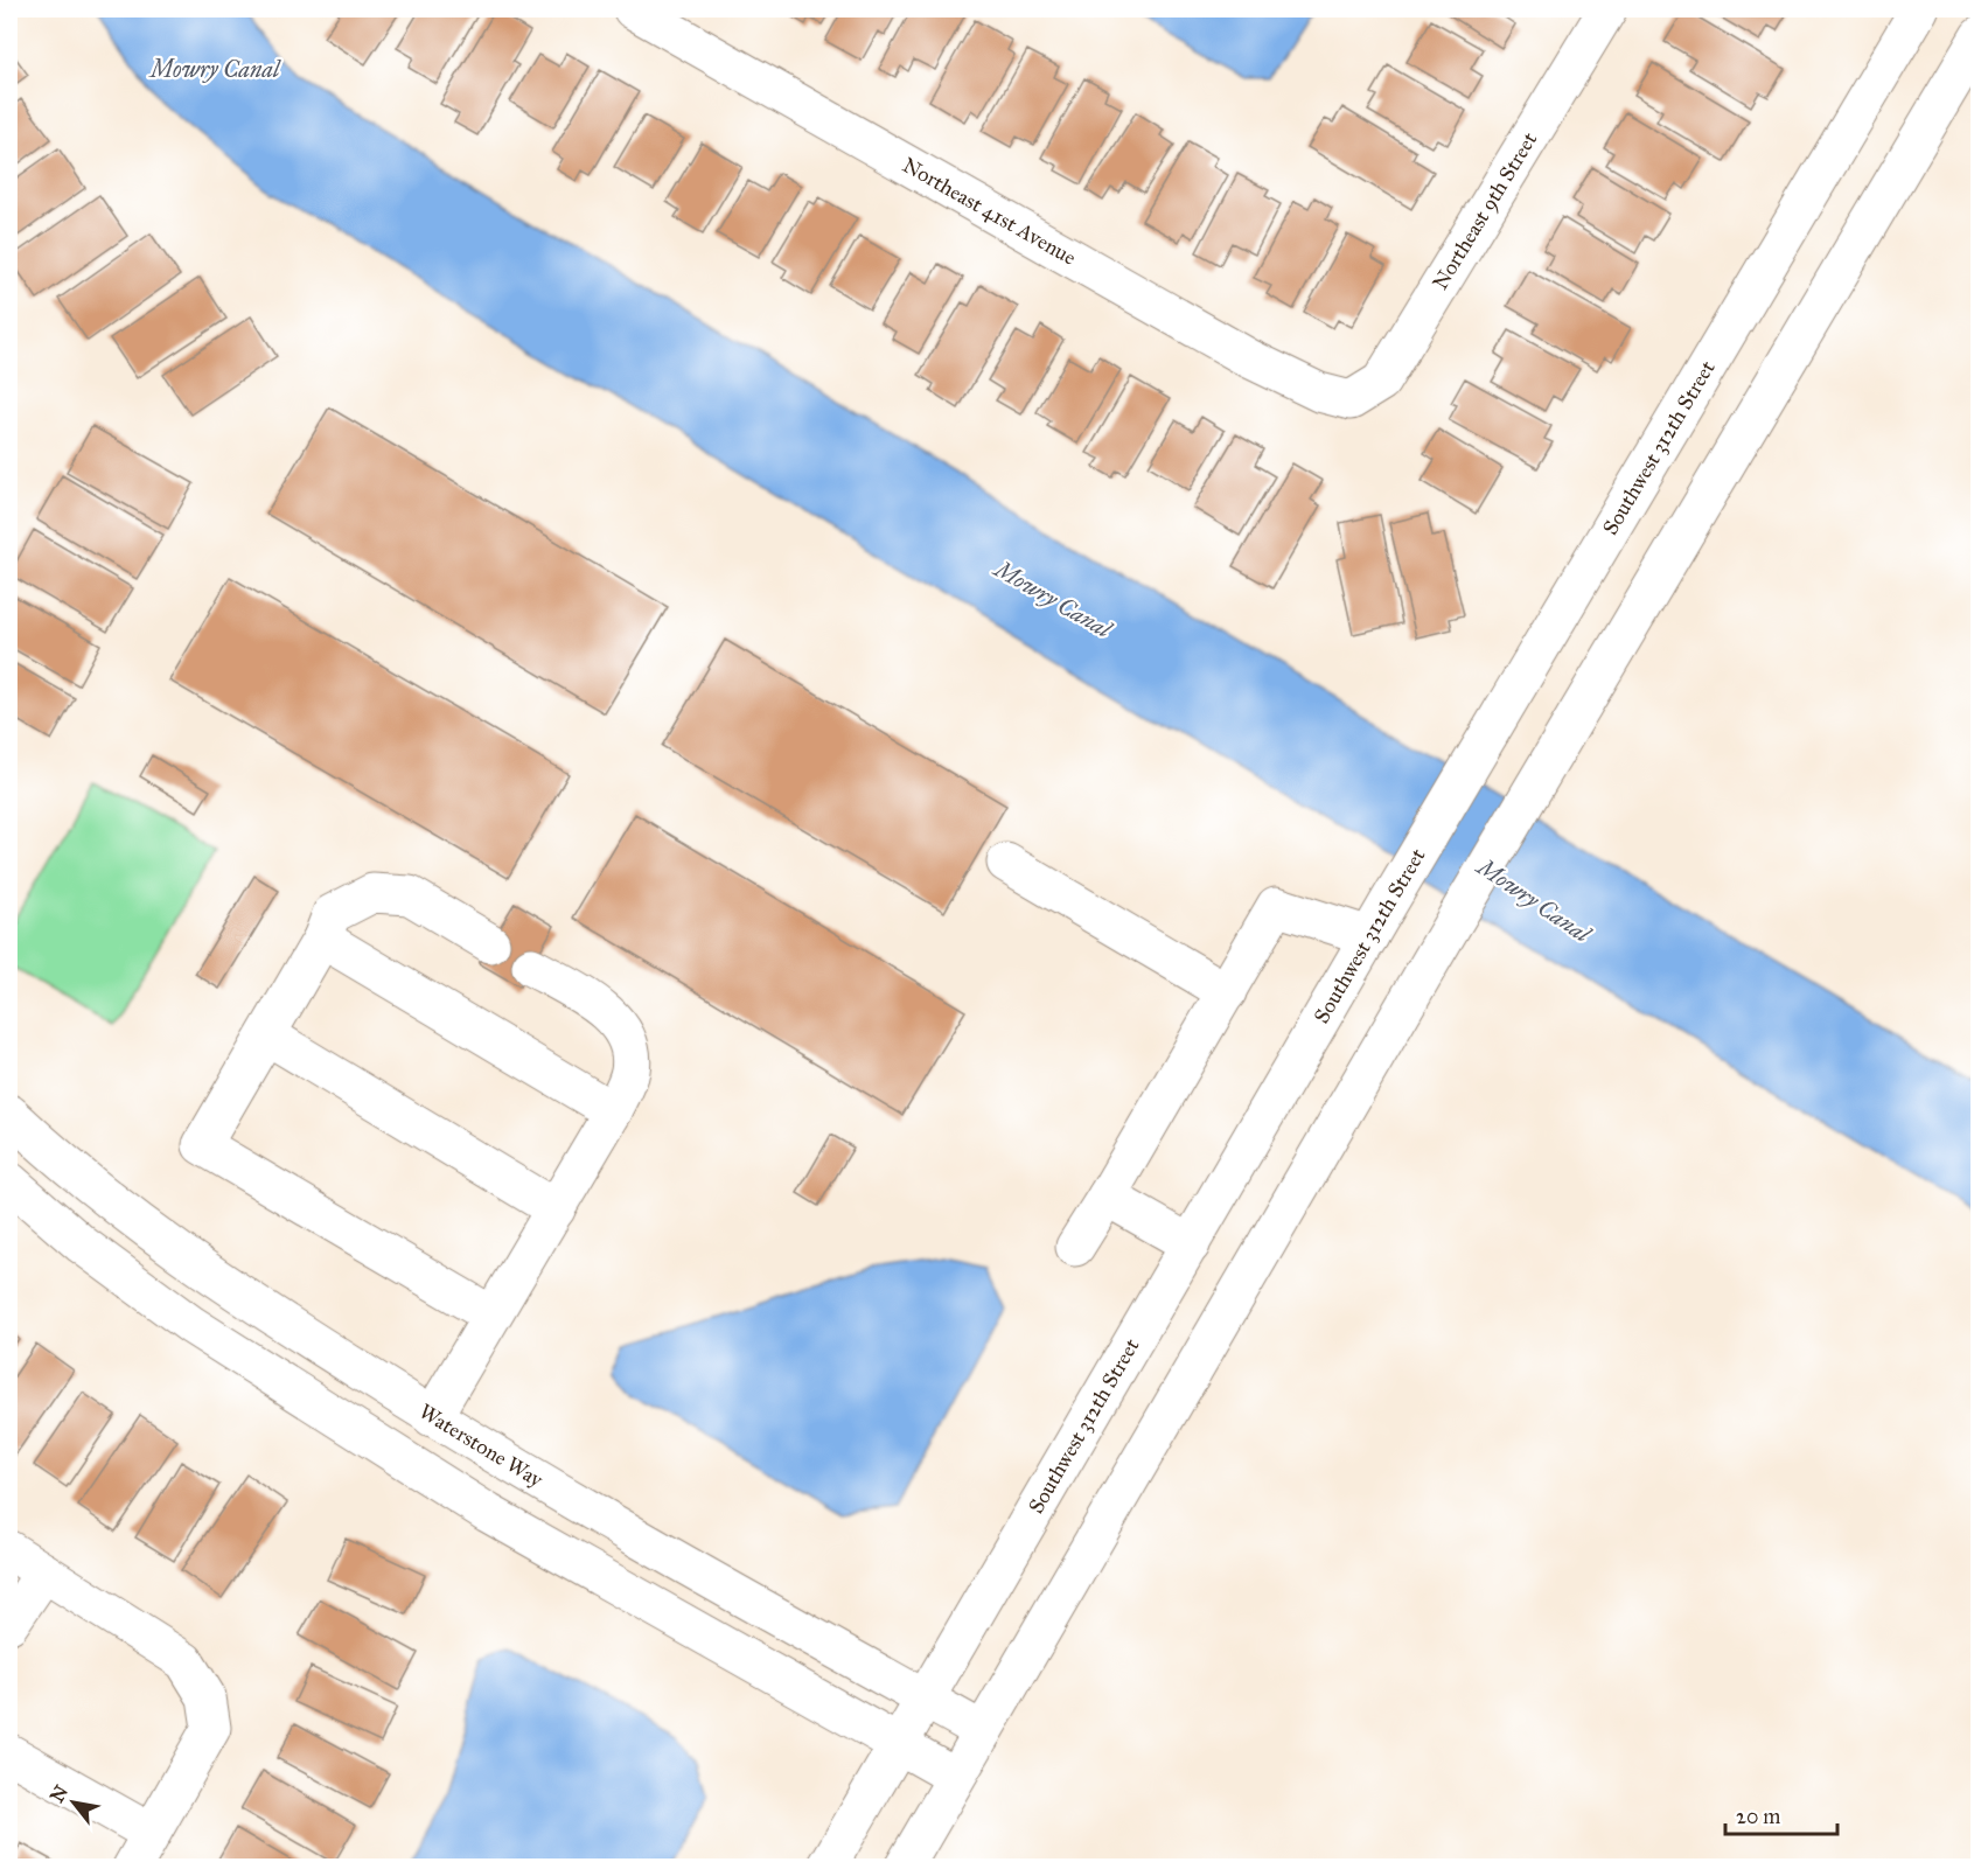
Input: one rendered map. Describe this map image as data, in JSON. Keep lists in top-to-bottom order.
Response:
{
  "streets": {
    "street": [
      "Northeast 41st Avenue",
      "Northeast 9th Street",
      "Southwest 312th Street",
      "Waterstone Way"
    ]
  },
  "crossings": [
    ["Northeast 41st Avenue", "Northeast 9th Street"],
    ["Southwest 312th Street", "Waterstone Way"]
  ],
  "water": ["Mowry Canal"],
  "scale_bar": "20 m",
  "north": "top left"
}
